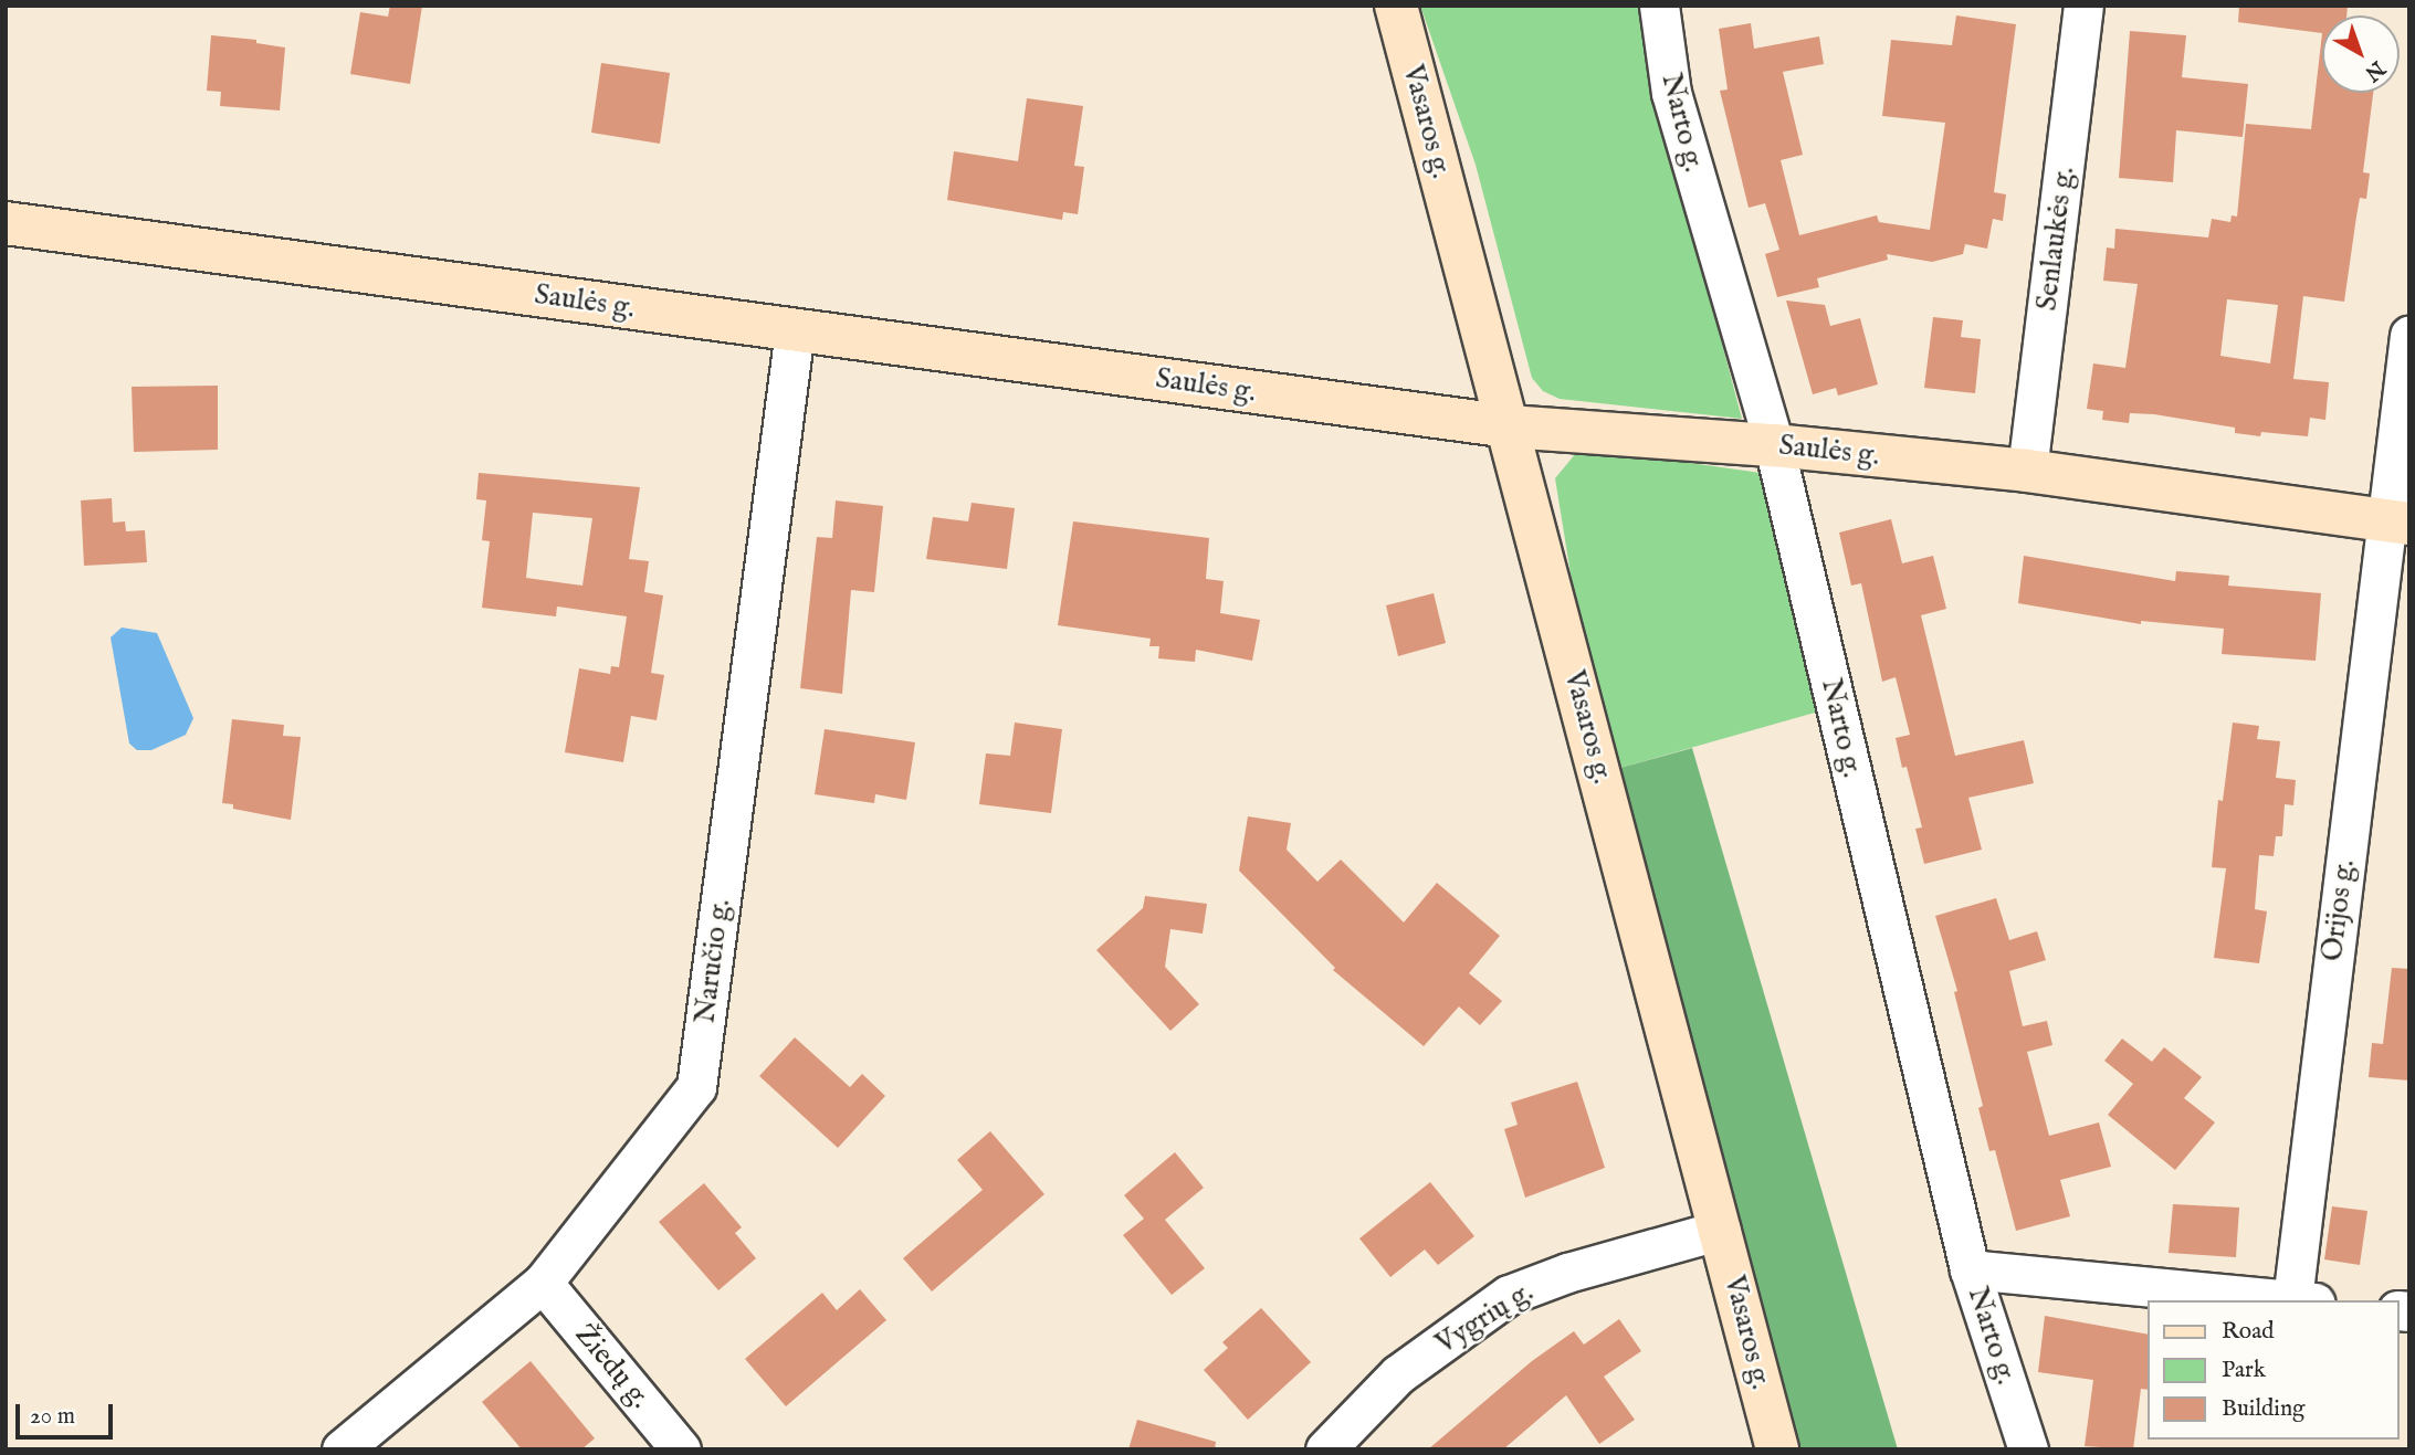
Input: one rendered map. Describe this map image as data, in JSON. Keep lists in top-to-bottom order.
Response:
{
  "streets": {
    "main road": ["Vasaros g.", "Saulės g."],
    "street": [
      "Narto g.",
      "Senlaukės g.",
      "Orijos g.",
      "Naručio g.",
      "Vygrių g.",
      "Žiedų g."
    ]
  },
  "crossings": [
    ["Vasaros g.", "Saulės g."],
    ["Vasaros g.", "Vygrių g."],
    ["Narto g.", "Saulės g."],
    ["Senlaukės g.", "Saulės g."],
    ["Saulės g.", "Orijos g."],
    ["Saulės g.", "Naručio g."],
    ["Naručio g.", "Žiedų g."]
  ],
  "legend": ["Road", "Park", "Building"],
  "scale_bar": "20 m",
  "north": "bottom right"
}
